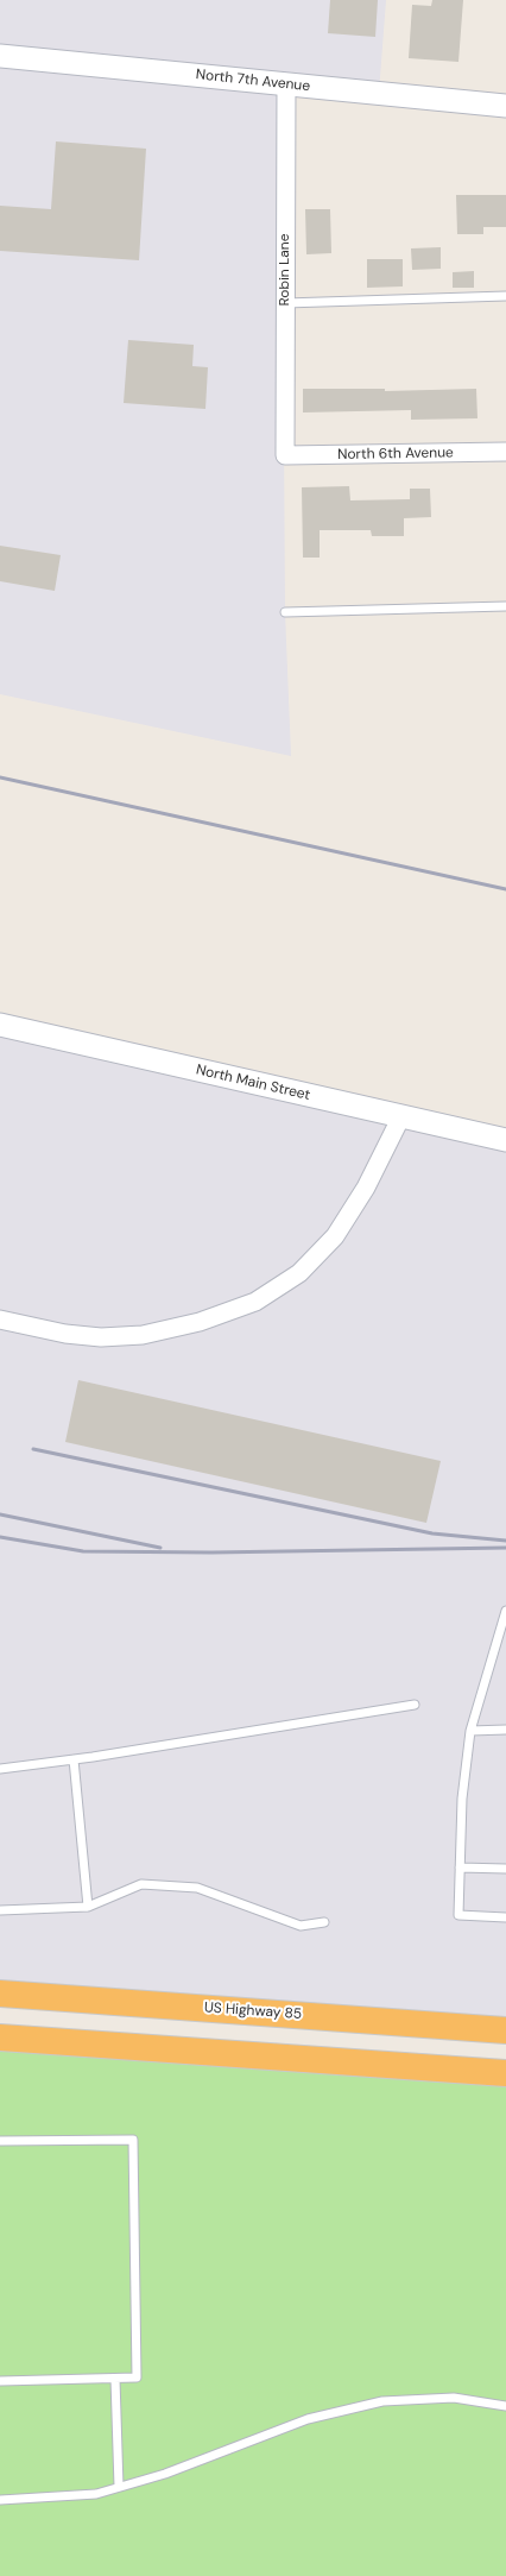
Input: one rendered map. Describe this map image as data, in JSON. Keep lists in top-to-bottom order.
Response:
{
  "streets": {
    "highway": ["US Highway 85"],
    "street": [
      "North 7th Avenue",
      "Robin Lane",
      "North 6th Avenue",
      "North Main Street"
    ]
  },
  "crossings": [
    ["North 7th Avenue", "Robin Lane"],
    ["Robin Lane", "North 6th Avenue"]
  ]
}
